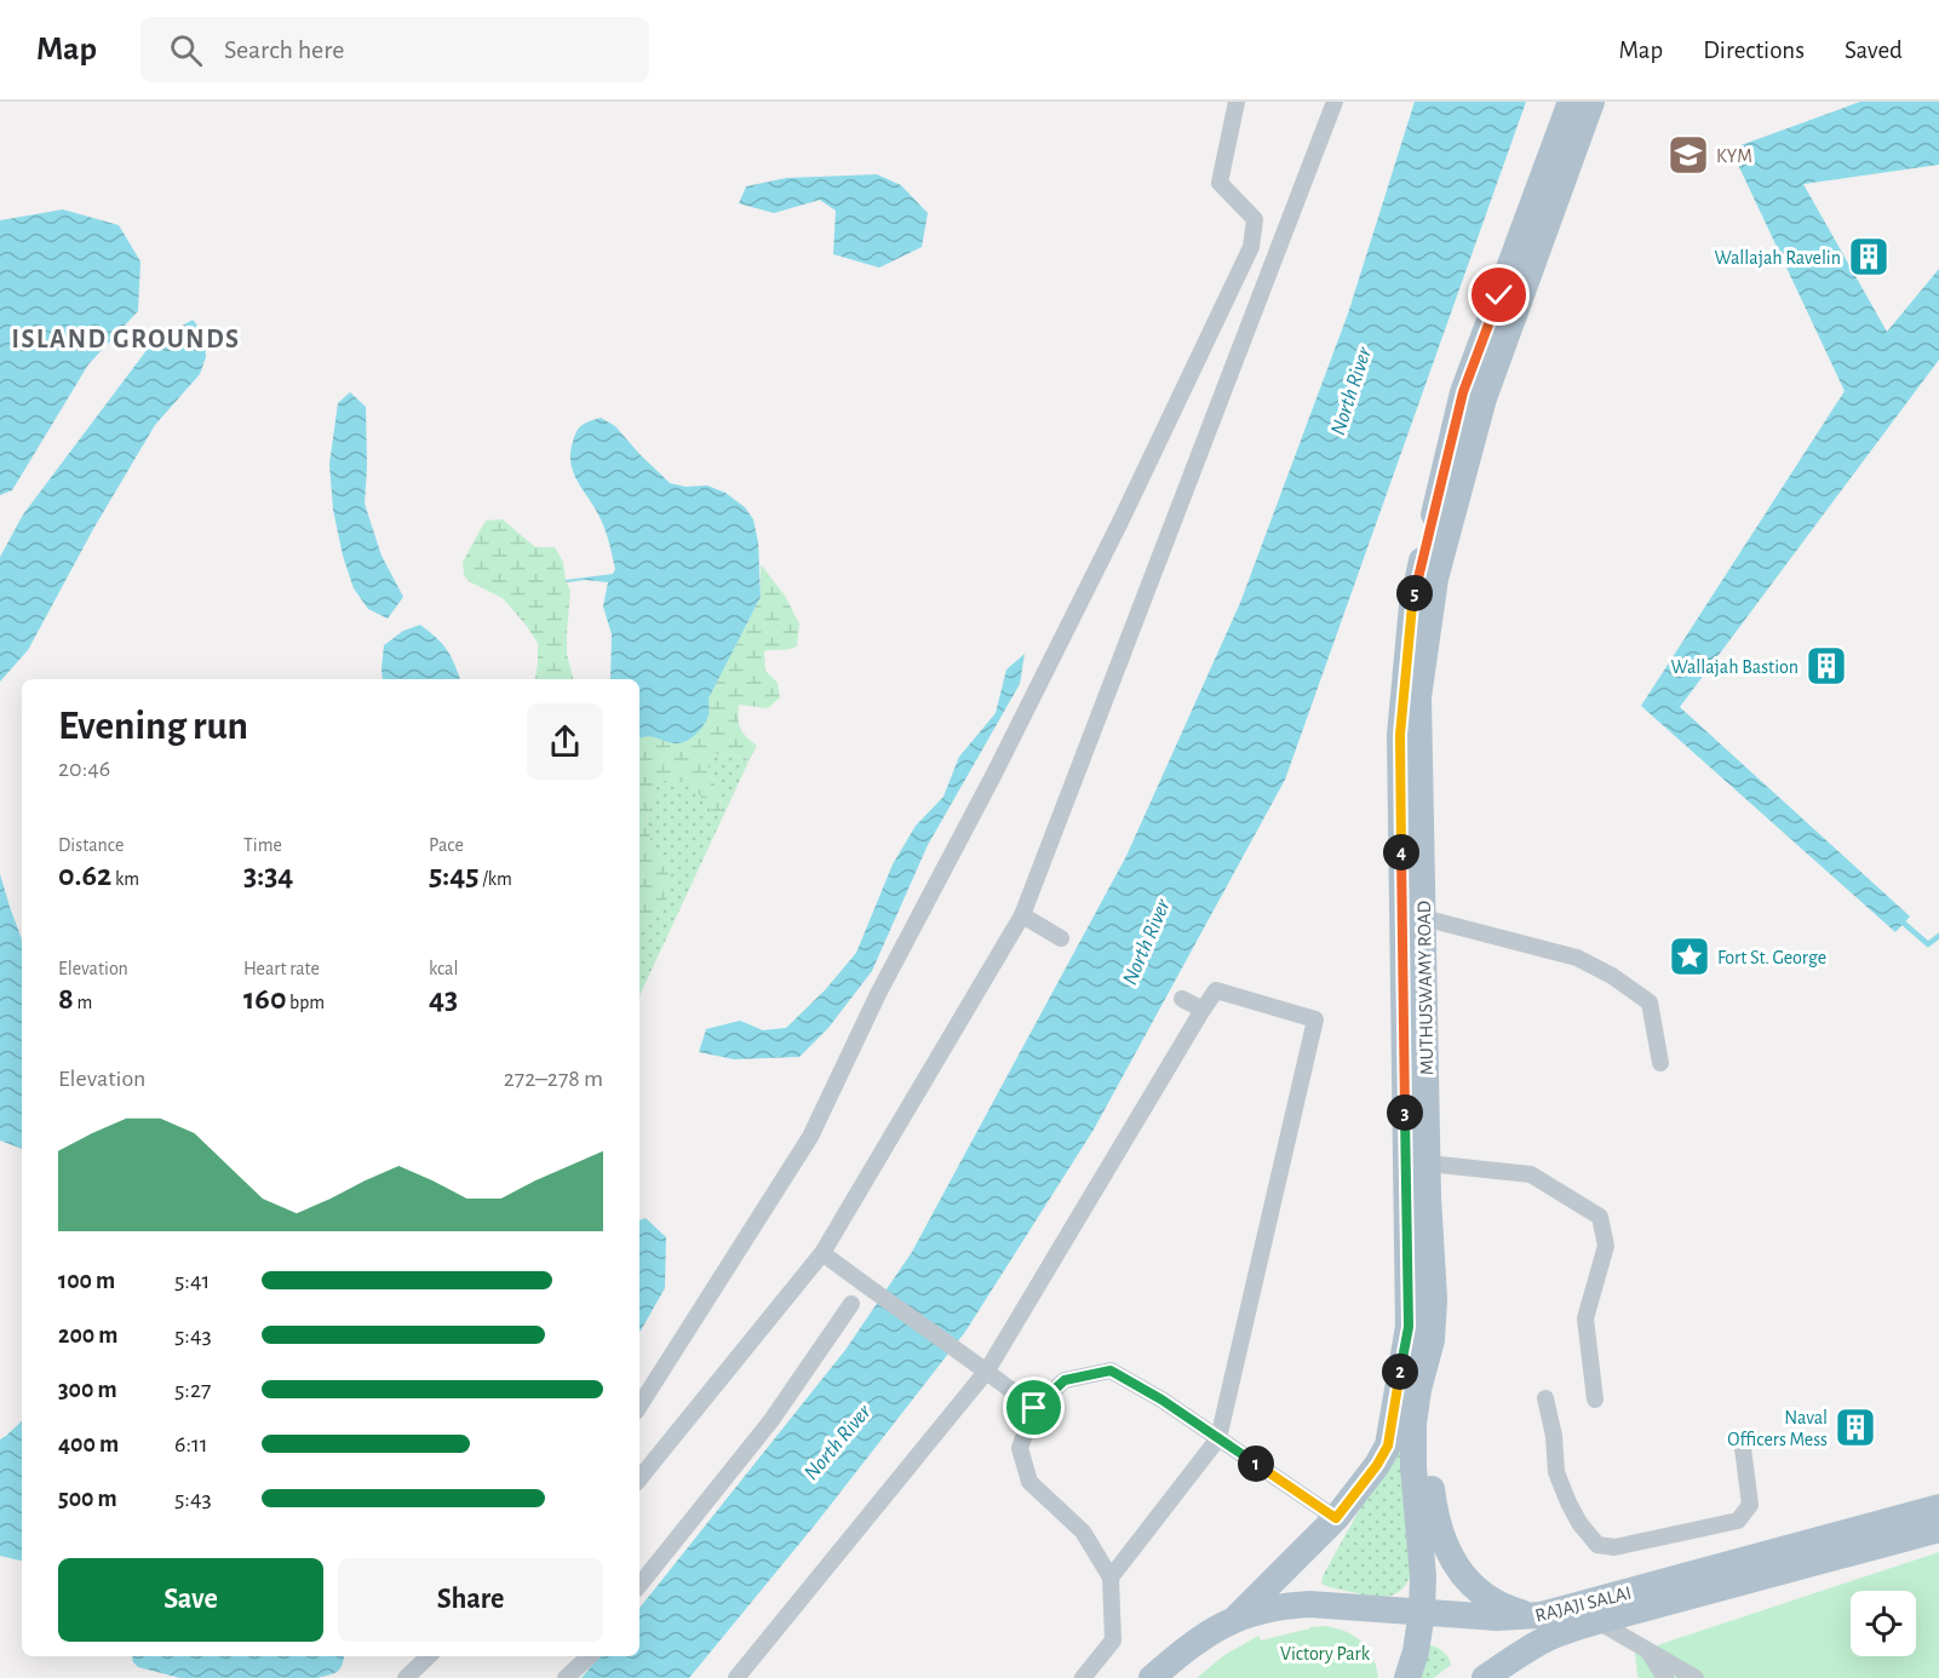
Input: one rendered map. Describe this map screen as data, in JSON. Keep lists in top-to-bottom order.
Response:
{
  "streets": {
    "main road": ["MUTHUSWAMY ROAD", "RAJAJI SALAI"]
  },
  "crossings": [
    ["MUTHUSWAMY ROAD", "RAJAJI SALAI"]
  ],
  "districts": ["ISLAND GROUNDS"],
  "water": ["North River"],
  "parks": ["Victory Park"],
  "places": {
    "school or university": ["KYM"],
    "building": ["Wallajah Ravelin", "Wallajah Bastion", "Naval Officers Mess"],
    "place": ["Fort St. George"]
  },
  "page": {
    "header": "Map",
    "search": "Search here",
    "nav": ["Map", "Directions", "Saved"],
    "pins": [
      "5",
      "4",
      "3",
      "2",
      "1"
    ],
    "heading": ["Evening run", "20:46"],
    "stats": [
      ["Distance", "0.62 km"],
      ["Time", "3:34"],
      ["Pace", "5:45 /km"],
      ["Elevation", "8 m"],
      ["Heart rate", "160 bpm"],
      ["kcal", "43"]
    ],
    "chart": ["Elevation", "272–278 m"],
    "list": [
      {
        "name": "100 m",
        "note": "5:41"
      },
      {
        "name": "200 m",
        "note": "5:43"
      },
      {
        "name": "300 m",
        "note": "5:27"
      },
      {
        "name": "400 m",
        "note": "6:11"
      },
      {
        "name": "500 m",
        "note": "5:43"
      }
    ],
    "buttons": ["Save", "Share"]
  }
}
